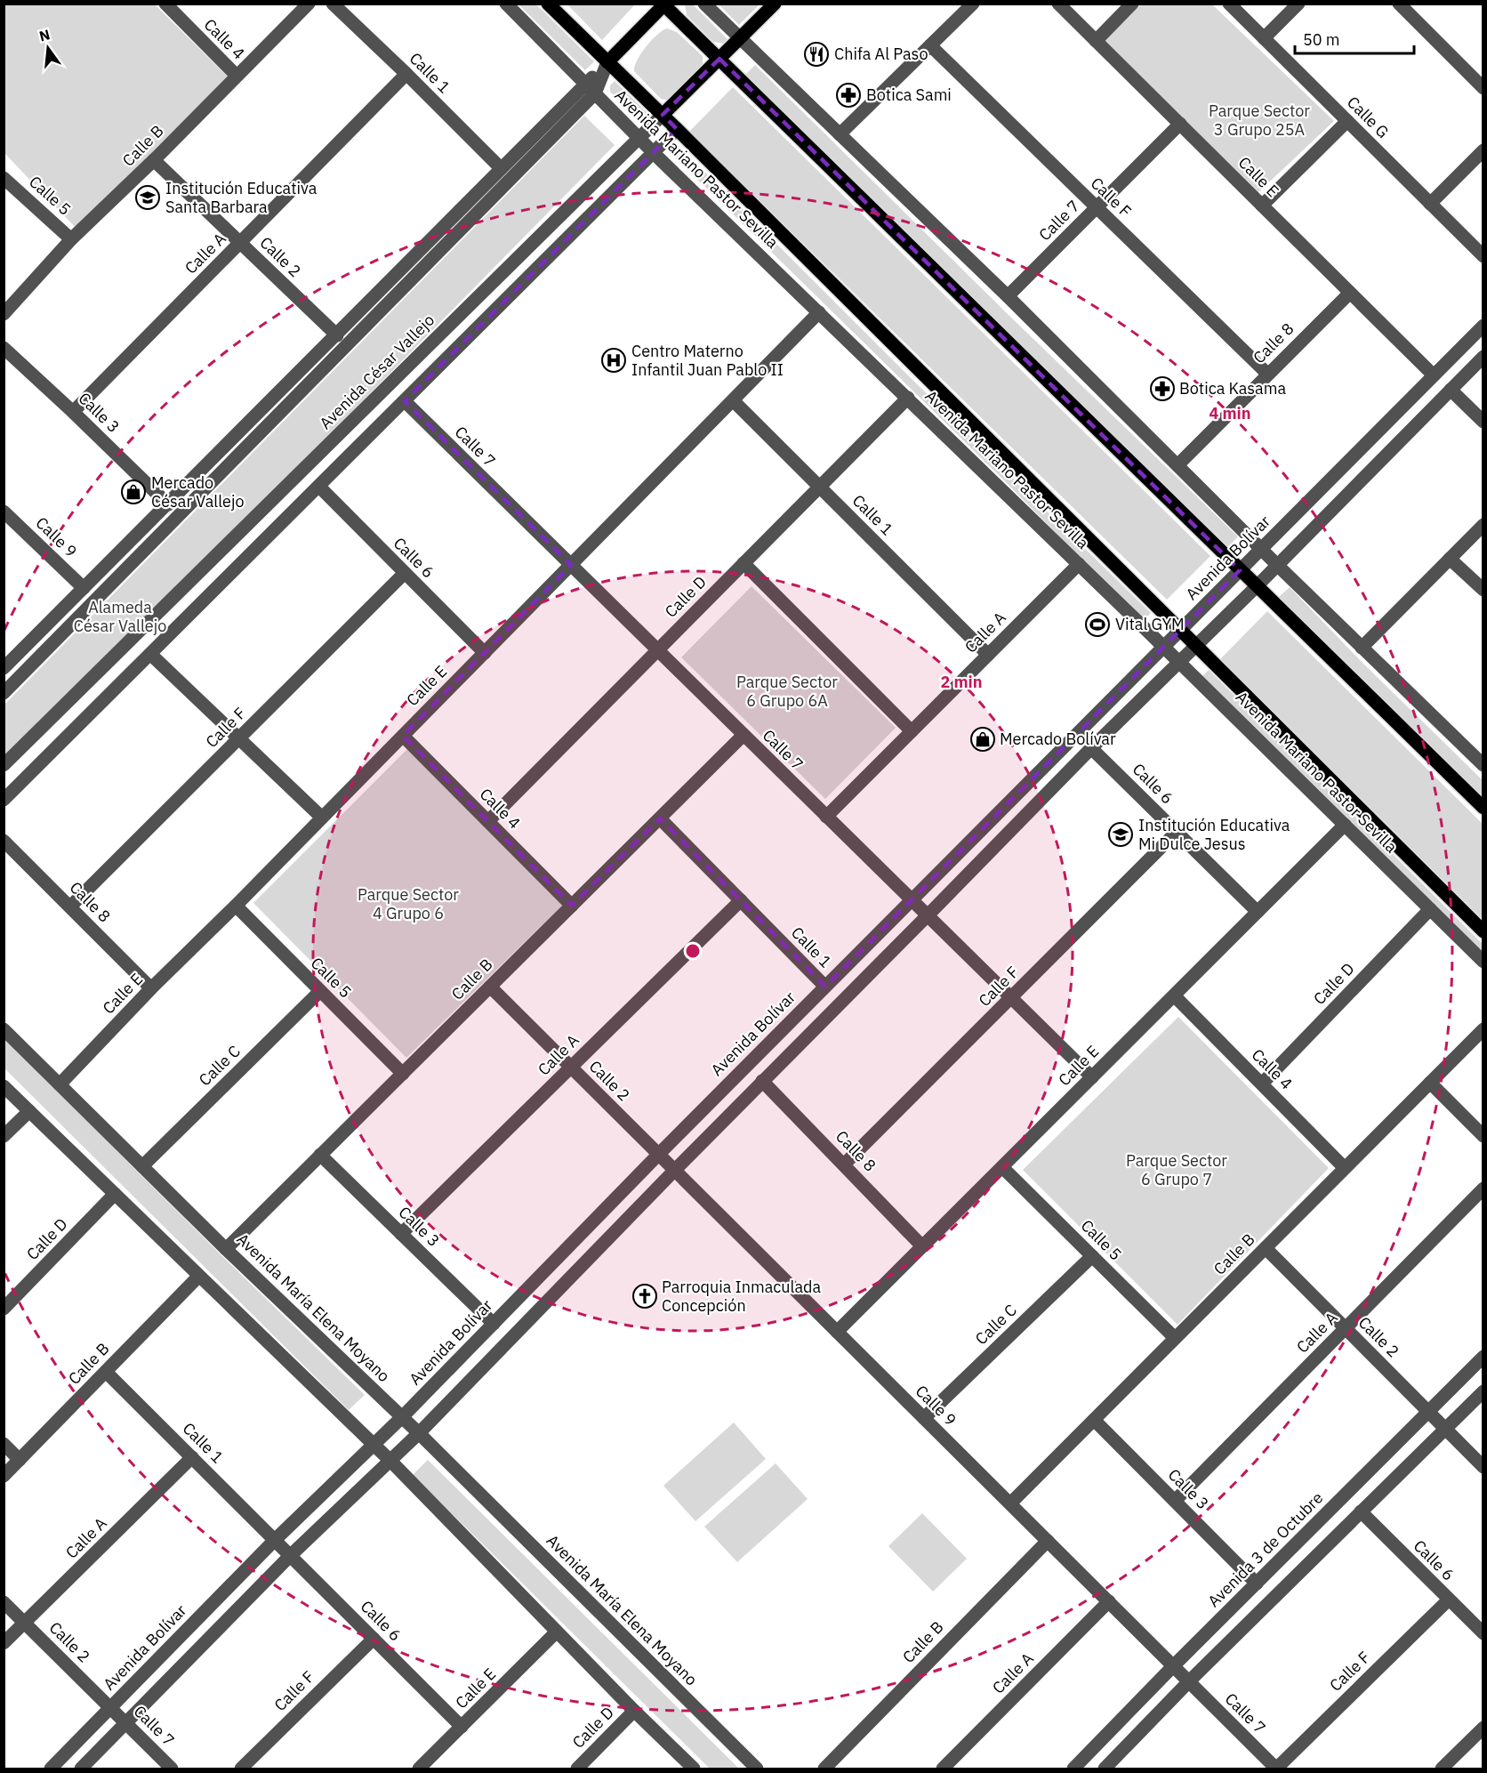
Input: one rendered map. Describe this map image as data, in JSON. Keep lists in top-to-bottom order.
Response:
{
  "streets": {
    "main road": ["Avenida Mariano Pastor Sevilla", "Avenida César Vallejo"],
    "street": [
      "Calle 4",
      "Calle 1",
      "Calle G",
      "Calle B",
      "Calle E",
      "Calle 5",
      "Calle F",
      "Calle 7",
      "Calle A",
      "Calle 2",
      "Calle 8",
      "Calle 3",
      "Calle 9",
      "Calle 6",
      "Avenida Bolívar",
      "Calle D",
      "Calle C",
      "Avenida María Elena Moyano",
      "Avenida 3 de Octubre"
    ]
  },
  "crossings": [
    ["Calle 4", "Calle B"],
    ["Calle 4", "Calle E"],
    ["Calle 4", "Calle D"],
    ["Calle 1", "Calle B"],
    ["Calle 1", "Calle E"],
    ["Calle 1", "Calle A"],
    ["Calle 1", "Calle 6"],
    ["Calle 1", "Avenida Bolívar"],
    ["Calle 1", "Calle D"],
    ["Calle B", "Calle 5"],
    ["Calle B", "Calle 7"],
    ["Calle B", "Calle 2"],
    ["Calle B", "Calle 3"],
    ["Calle B", "Calle 9"],
    ["Calle B", "Avenida María Elena Moyano"],
    ["Avenida Mariano Pastor Sevilla", "Calle E"],
    ["Avenida Mariano Pastor Sevilla", "Calle A"],
    ["Avenida Mariano Pastor Sevilla", "Avenida César Vallejo"],
    ["Avenida Mariano Pastor Sevilla", "Avenida Bolívar"],
    ["Avenida Mariano Pastor Sevilla", "Calle D"],
    ["Calle E", "Calle 5"],
    ["Calle E", "Calle 7"],
    ["Calle E", "Calle 8"],
    ["Calle E", "Calle 9"],
    ["Calle E", "Calle 6"],
    ["Calle E", "Avenida Bolívar"],
    ["Calle E", "Avenida María Elena Moyano"],
    ["Calle 5", "Calle C"],
    ["Calle F", "Calle 7"],
    ["Calle F", "Calle 8"],
    ["Calle F", "Calle 6"],
    ["Calle 7", "Calle A"],
    ["Calle 7", "Calle 2"],
    ["Calle 7", "Calle 9"],
    ["Calle 7", "Avenida Bolívar"],
    ["Calle 7", "Calle D"],
    ["Calle A", "Calle 2"],
    ["Calle A", "Calle 3"],
    ["Calle A", "Calle 9"],
    ["Calle 2", "Calle 9"],
    ["Calle 2", "Avenida Bolívar"],
    ["Calle 2", "Avenida 3 de Octubre"],
    ["Calle 3", "Avenida Bolívar"],
    ["Calle 3", "Avenida 3 de Octubre"],
    ["Calle 9", "Avenida Bolívar"],
    ["Calle 9", "Calle C"],
    ["Calle 9", "Avenida 3 de Octubre"],
    ["Calle 6", "Avenida Bolívar"],
    ["Avenida Bolívar", "Avenida María Elena Moyano"],
    ["Calle C", "Avenida María Elena Moyano"]
  ],
  "parks": [
    "Parque Sector 3 Grupo 25A",
    "Alameda César Vallejo",
    "Parque Sector 6 Grupo 6A",
    "Parque Sector 4 Grupo 6",
    "Parque Sector 6 Grupo 7"
  ],
  "places": {
    "restaurant": ["Chifa Al Paso"],
    "pharmacy": ["Botica Sami", "Botica Kasama"],
    "school or university": ["Institución Educativa Santa Barbara", "Institución Educativa Mi Dulce Jesus"],
    "hospital": ["Centro Materno Infantil Juan Pablo II"],
    "shop": ["Mercado César Vallejo", "Mercado Bolívar"],
    "sports": ["Vital GYM"],
    "church": ["Parroquia Inmaculada Concepción"]
  },
  "scale_bar": "50 m",
  "north": "top",
  "rings": ["4 min", "2 min"]
}
